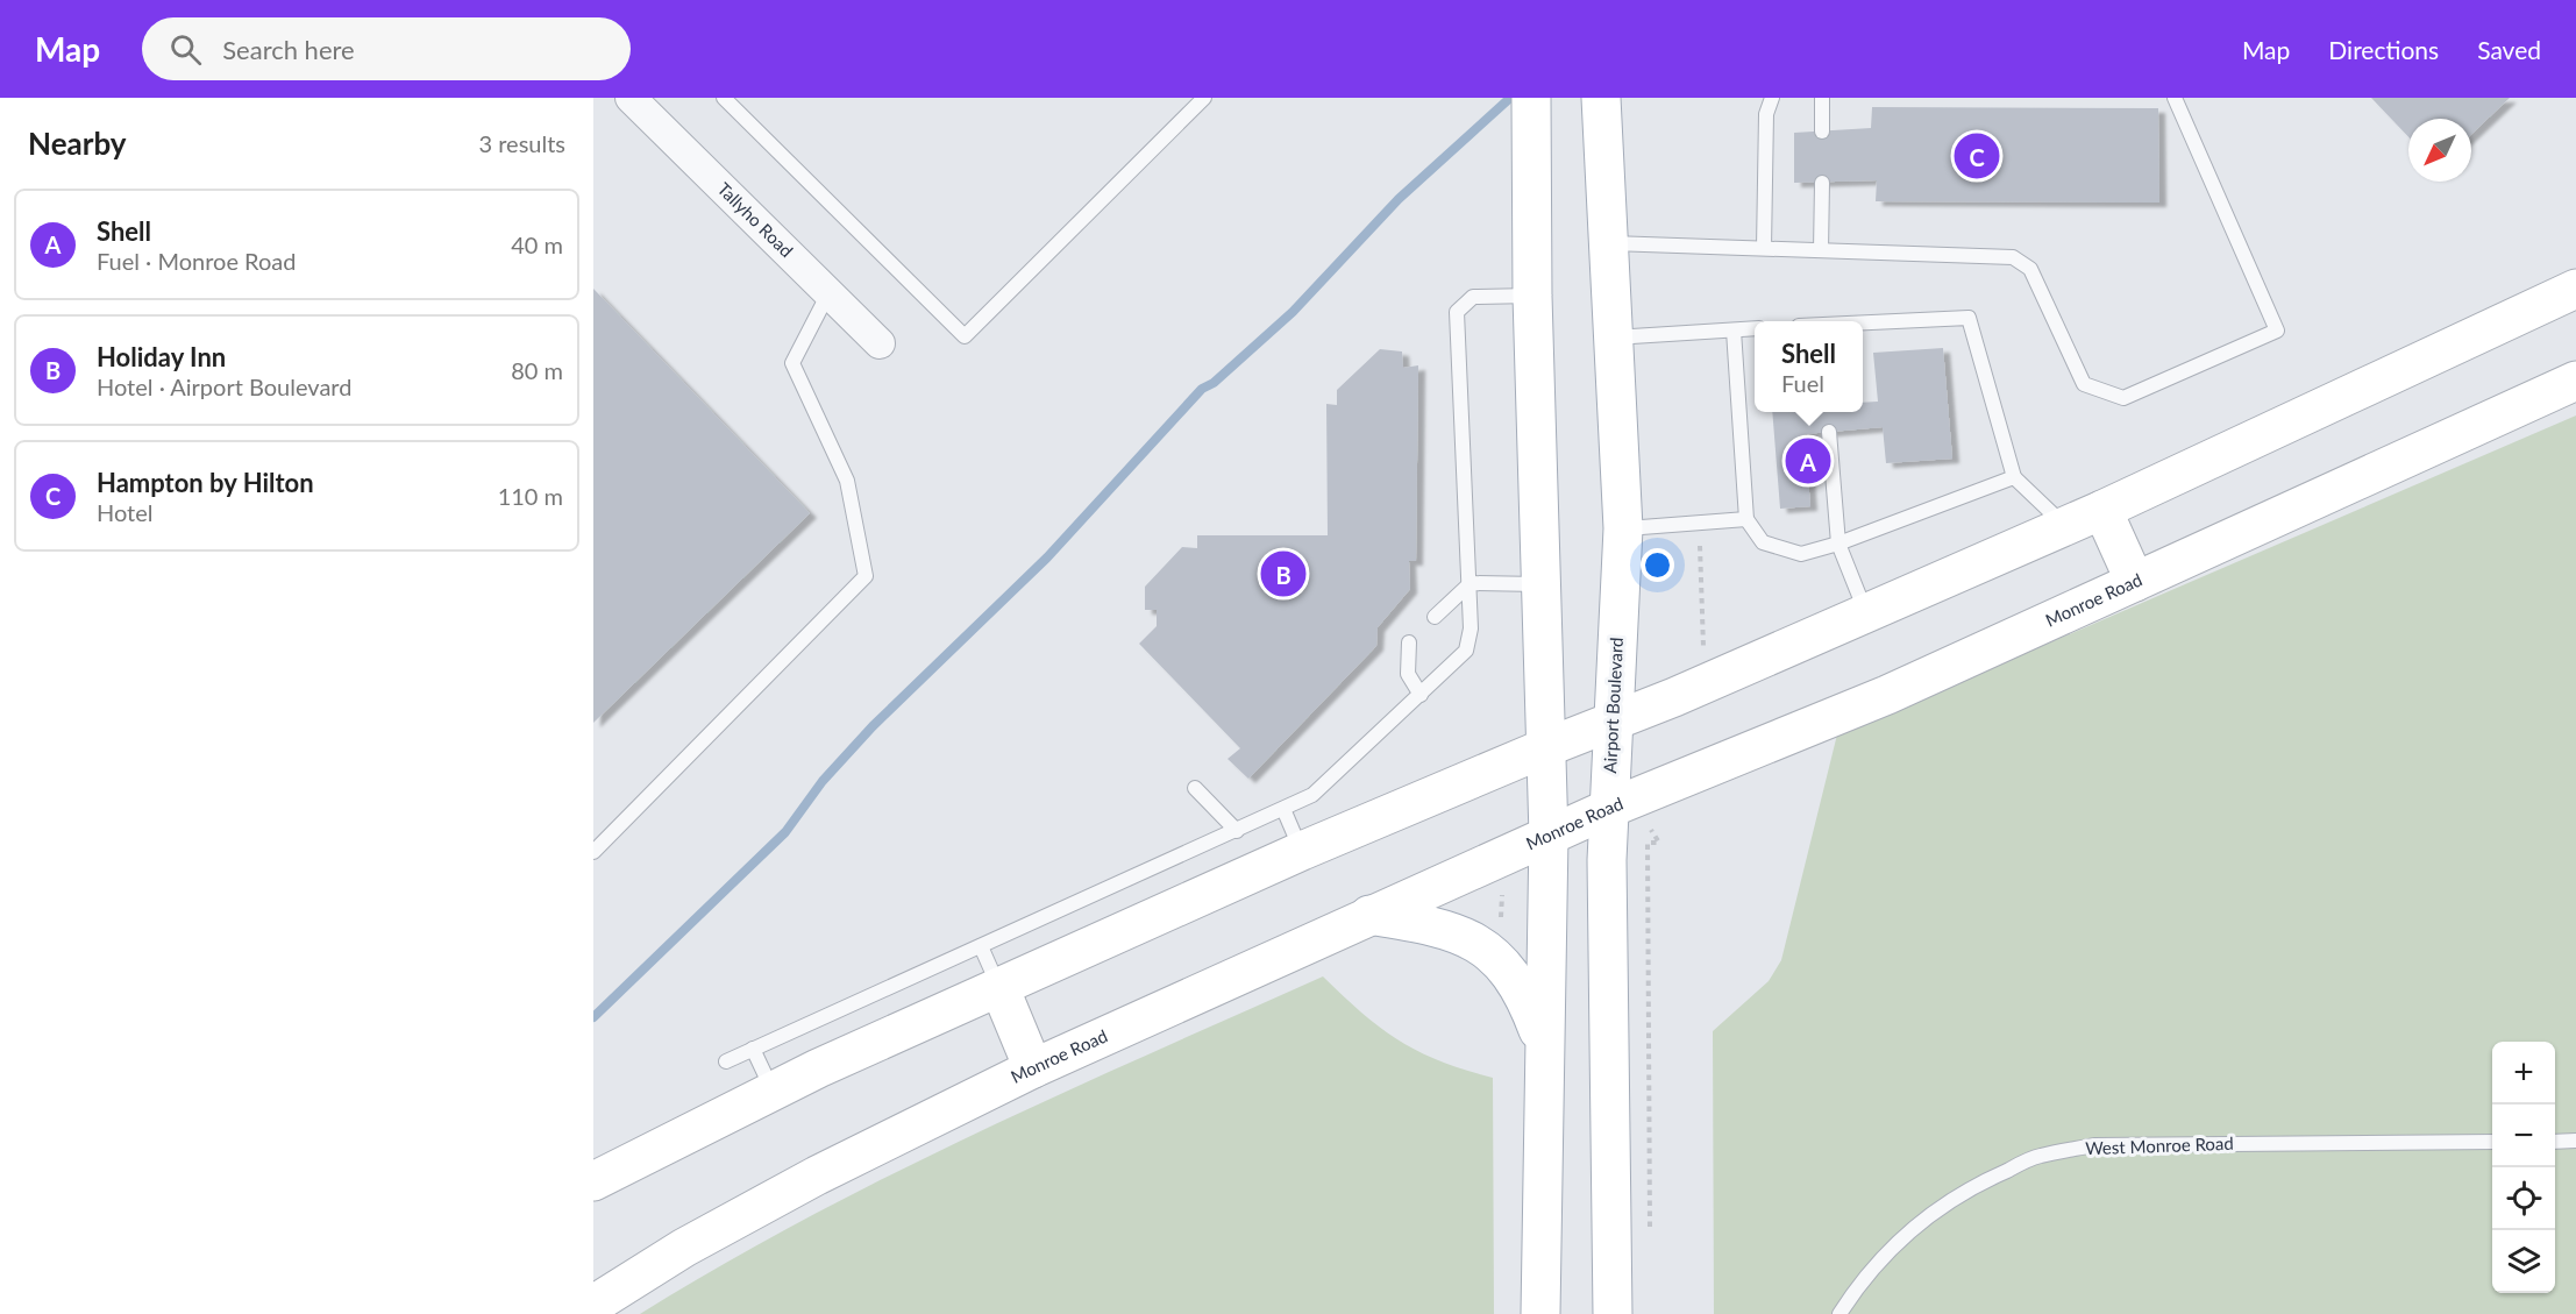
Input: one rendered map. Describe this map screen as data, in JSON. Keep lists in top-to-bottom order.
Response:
{
  "streets": {
    "main road": ["Monroe Road", "Airport Boulevard"],
    "street": ["Tallyho Road"],
    "lane": ["West Monroe Road"]
  },
  "crossings": [
    ["Monroe Road", "Airport Boulevard"]
  ],
  "north": "bottom left",
  "page": {
    "header": "Map",
    "search": "Search here",
    "nav": ["Map", "Directions", "Saved"],
    "heading": ["Nearby", "3 results"],
    "pins": ["C", "A", "B"],
    "list": [
      {
        "mark": "A",
        "name": "Shell",
        "note": "Fuel · Monroe Road",
        "value": "40 m"
      },
      {
        "mark": "B",
        "name": "Holiday Inn",
        "note": "Hotel · Airport Boulevard",
        "value": "80 m"
      },
      {
        "mark": "C",
        "name": "Hampton by Hilton",
        "note": "Hotel",
        "value": "110 m"
      }
    ],
    "popup": ["Shell", "Fuel"],
    "map_buttons": ["+", "−"]
  }
}
